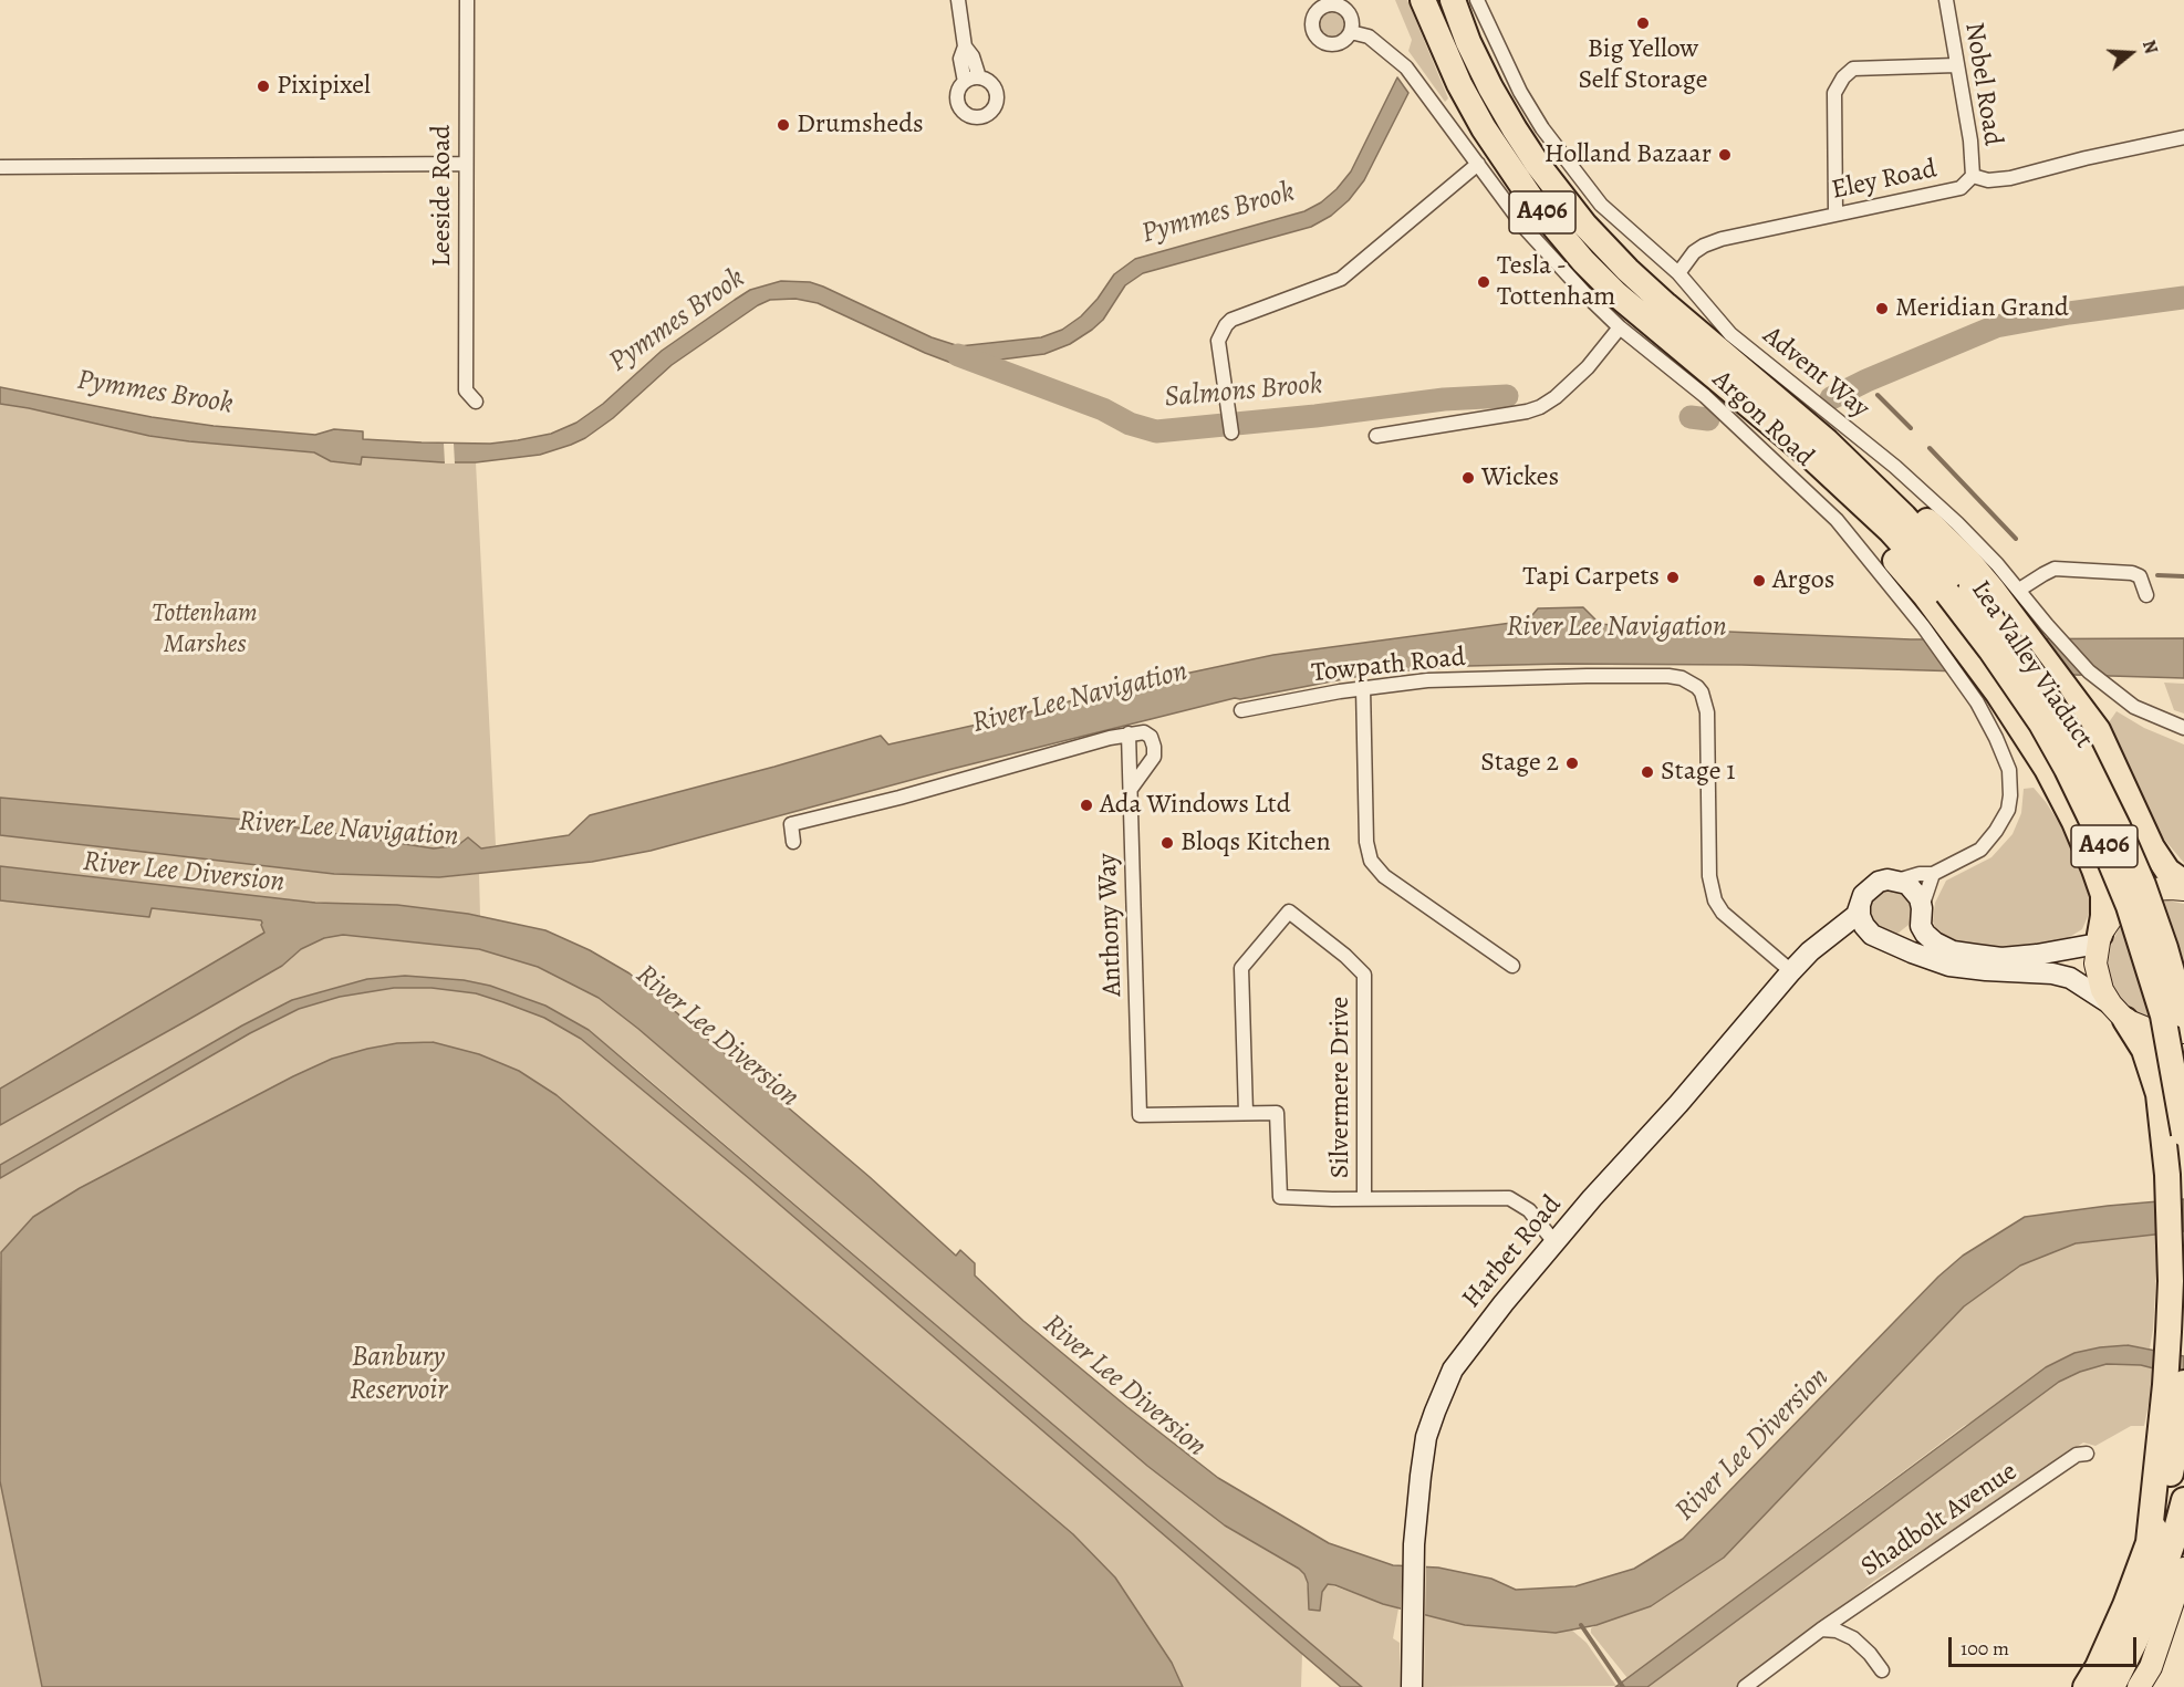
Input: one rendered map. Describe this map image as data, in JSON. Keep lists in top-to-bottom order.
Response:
{
  "streets": {
    "highway": ["A406", "Lea Valley Viaduct"],
    "street": [
      "Nobel Road",
      "Eley Road",
      "Leeside Road",
      "Advent Way",
      "Argon Road",
      "Towpath Road",
      "Anthony Way",
      "Silvermere Drive",
      "Harbet Road",
      "Shadbolt Avenue"
    ]
  },
  "crossings": [
    ["Nobel Road", "Eley Road"],
    ["Eley Road", "Advent Way"],
    ["A406", "Lea Valley Viaduct"],
    ["Argon Road", "Harbet Road"],
    ["Towpath Road", "Harbet Road"],
    ["Anthony Way", "Silvermere Drive"]
  ],
  "water": [
    "Pymmes Brook",
    "Salmons Brook",
    "River Lee Navigation",
    "River Lee Diversion",
    "Banbury Reservoir"
  ],
  "parks": ["Tottenham Marshes"],
  "places": [
    "Big Yellow Self Storage",
    "Pixipixel",
    "Drumsheds",
    "Holland Bazaar",
    "Tesla - Tottenham",
    "Meridian Grand",
    "Wickes",
    "Tapi Carpets",
    "Argos",
    "Stage 2",
    "Stage 1",
    "Ada Windows Ltd",
    "Bloqs Kitchen"
  ],
  "scale_bar": "100 m",
  "north": "right"
}
